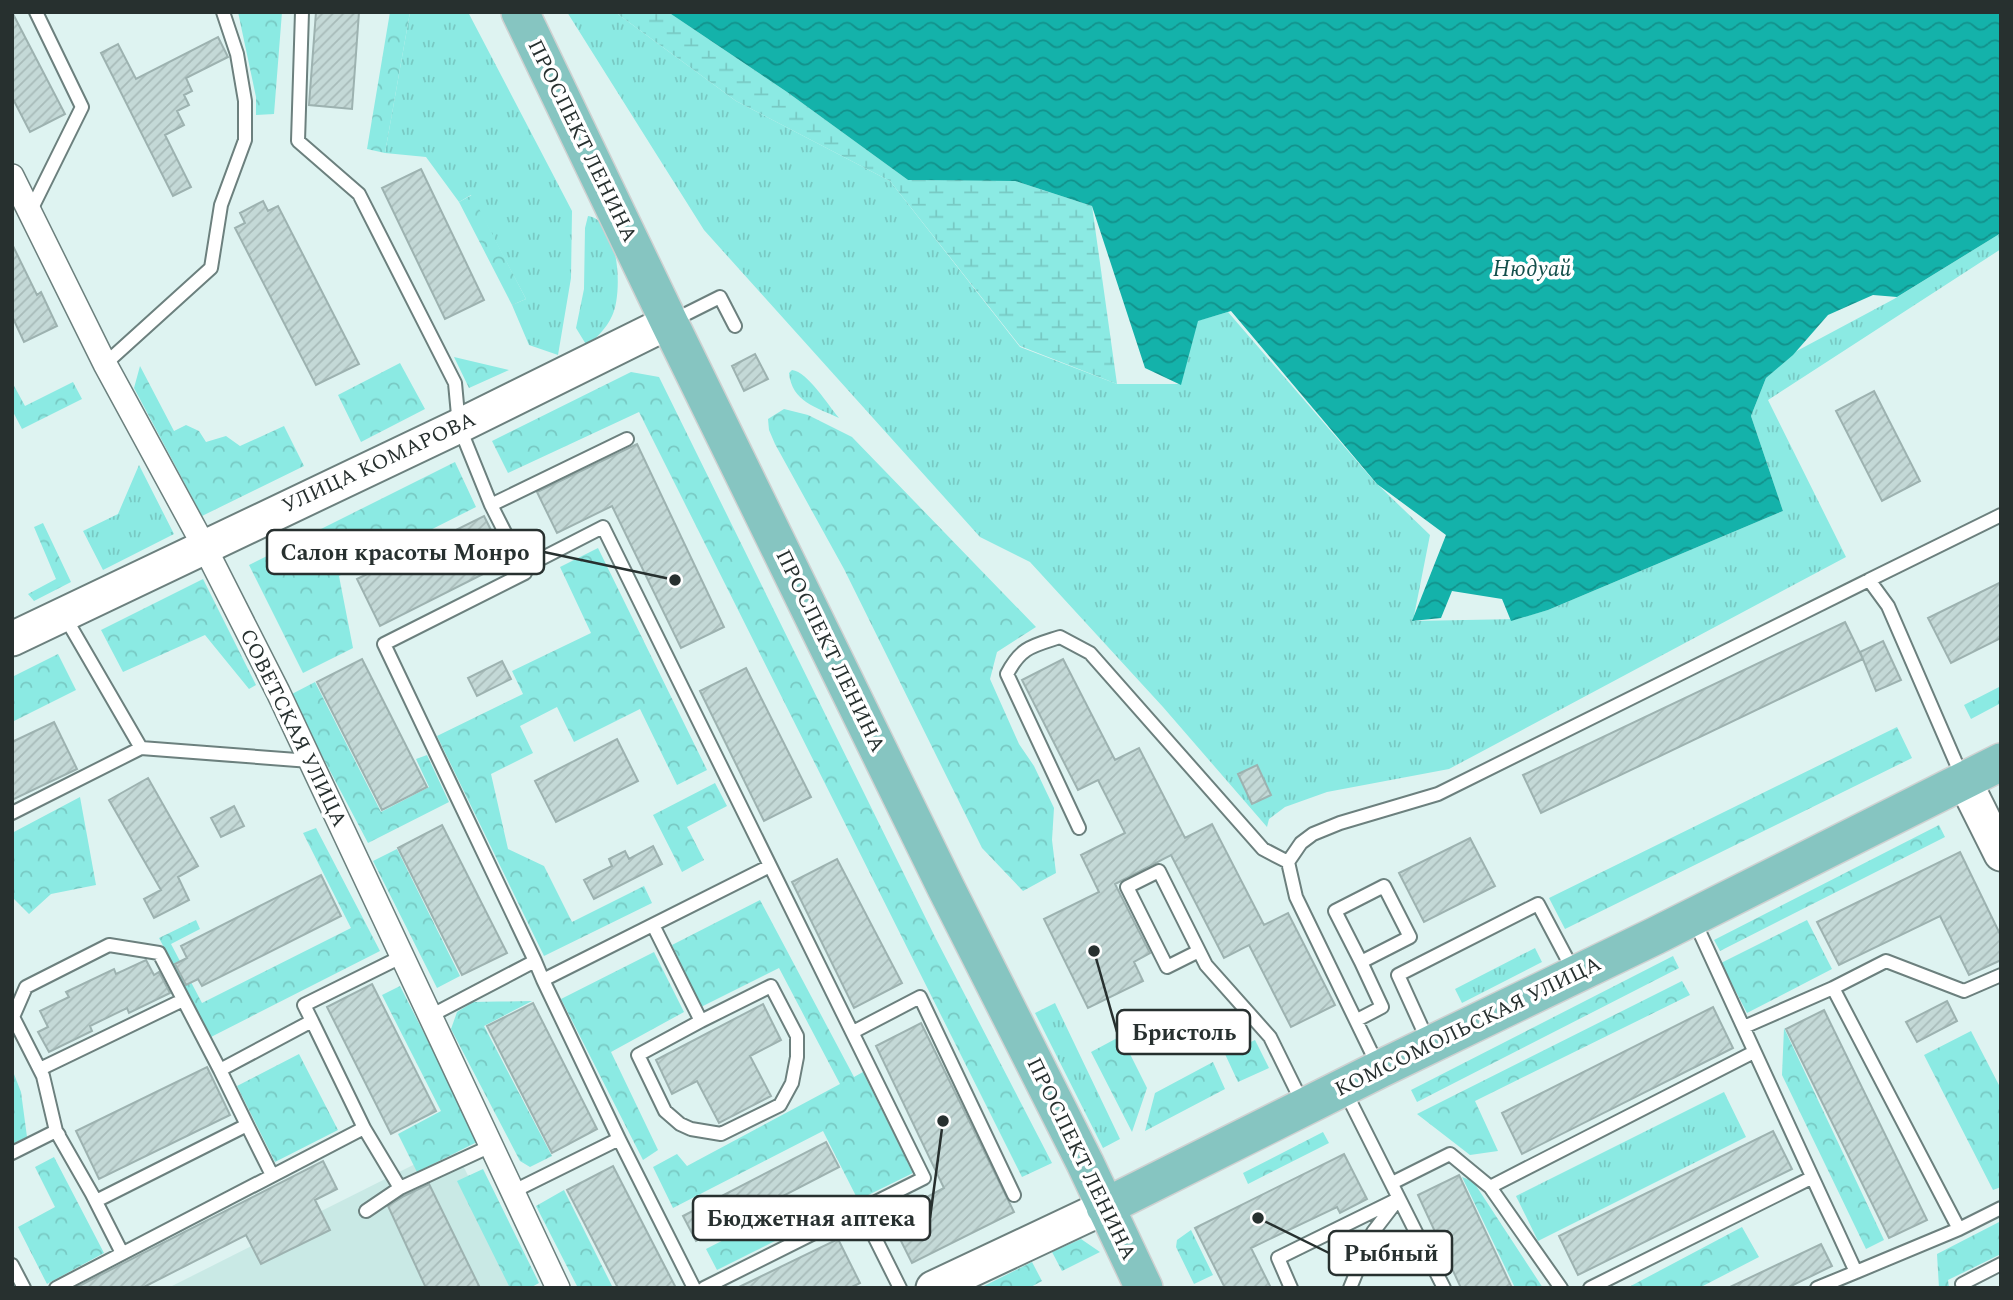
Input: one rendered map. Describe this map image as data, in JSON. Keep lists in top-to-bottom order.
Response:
{
  "streets": {
    "main road": ["ПРОСПЕКТ ЛЕНИНА", "КОМСОМОЛЬСКАЯ УЛИЦА"],
    "street": ["УЛИЦА КОМАРОВА", "СОВЕТСКАЯ УЛИЦА"]
  },
  "crossings": [
    ["ПРОСПЕКТ ЛЕНИНА", "УЛИЦА КОМАРОВА"],
    ["ПРОСПЕКТ ЛЕНИНА", "КОМСОМОЛЬСКАЯ УЛИЦА"],
    ["УЛИЦА КОМАРОВА", "СОВЕТСКАЯ УЛИЦА"]
  ],
  "water": ["Нюдуай"],
  "places": [
    "Салон красоты Монро",
    "Бристоль",
    "Бюджетная аптека",
    "Рыбный"
  ]
}
